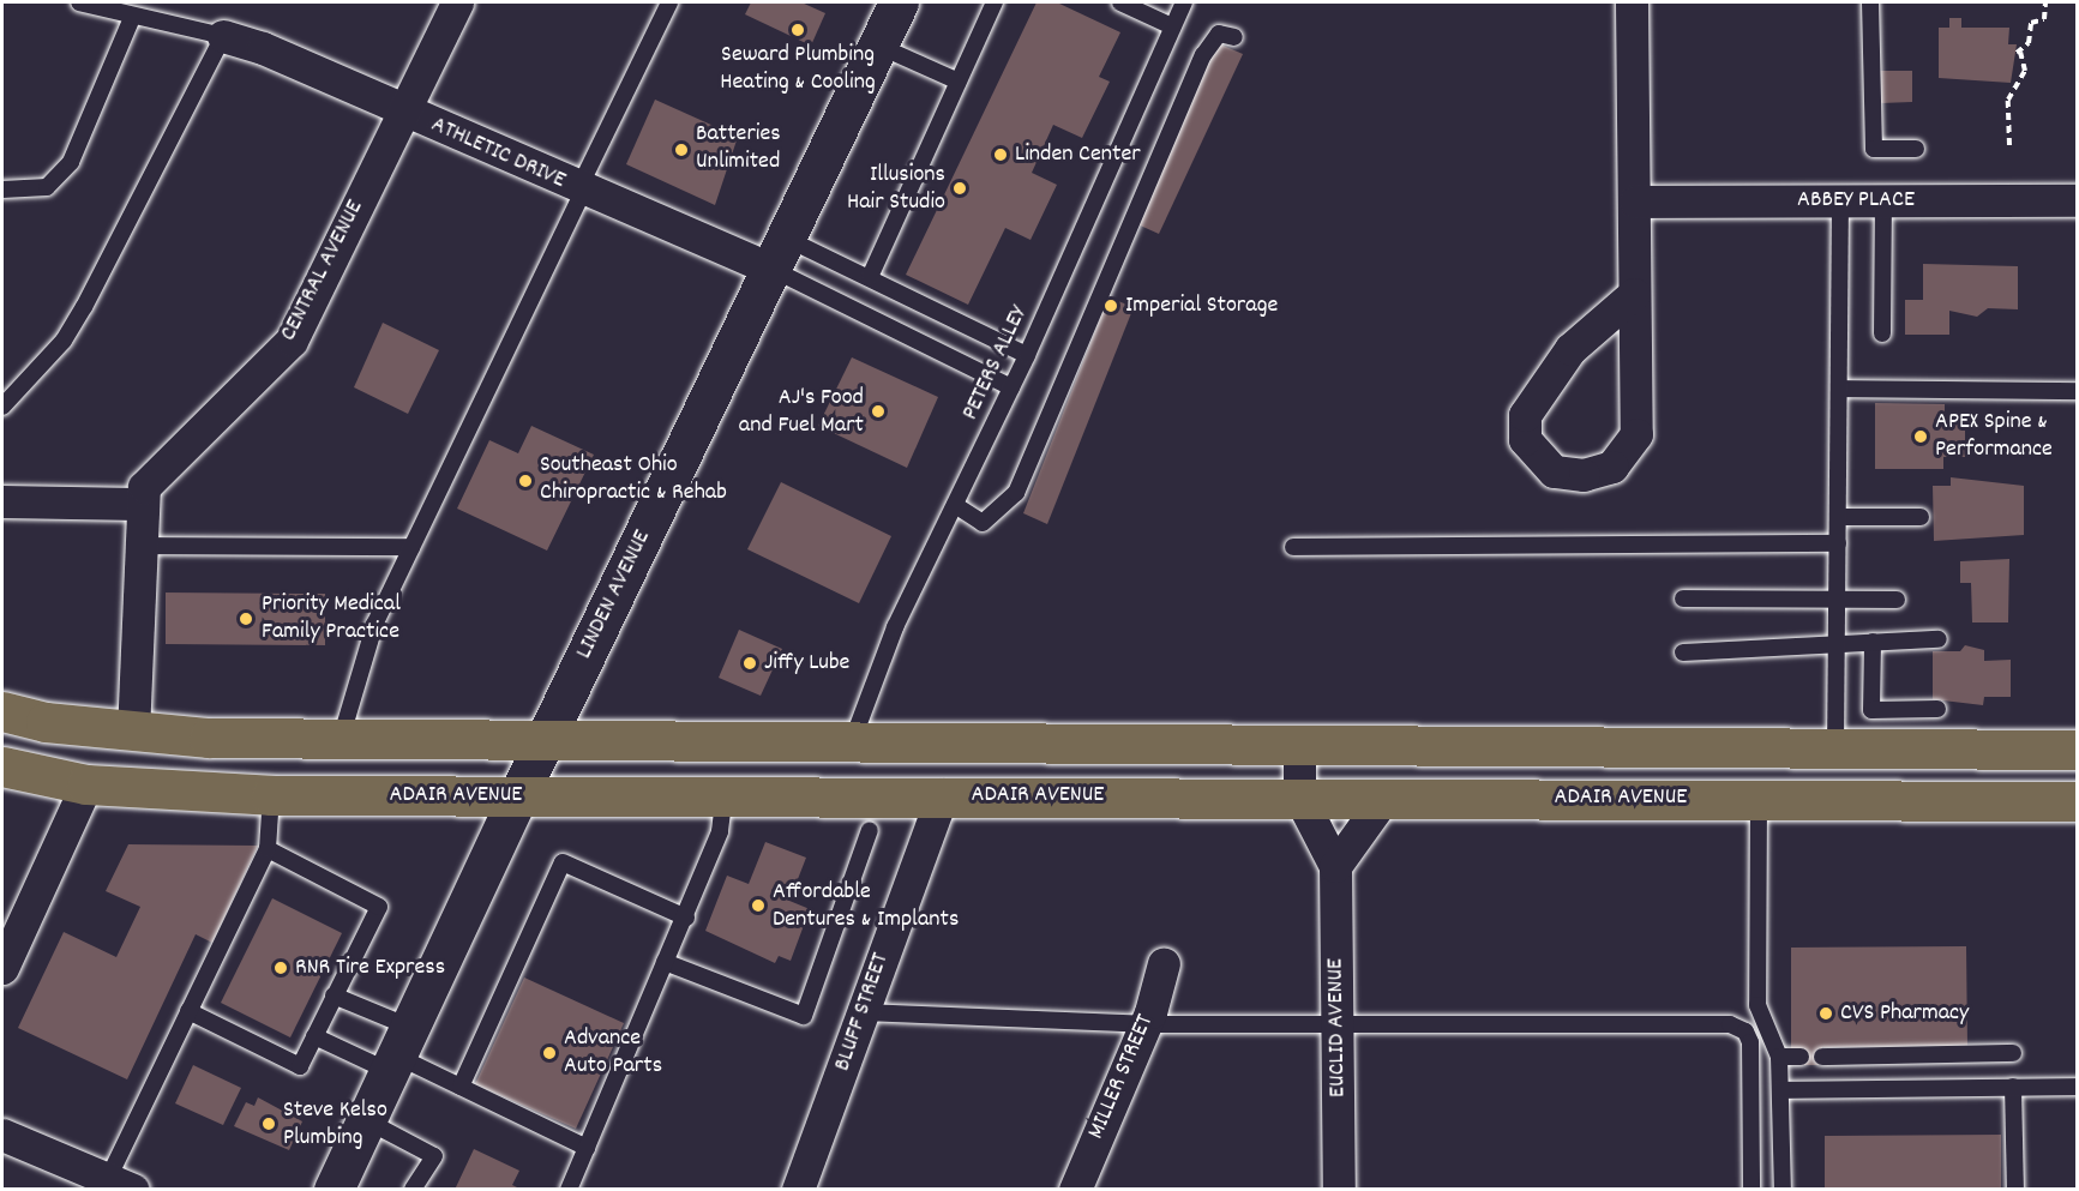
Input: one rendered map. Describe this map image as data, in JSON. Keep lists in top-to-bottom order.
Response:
{
  "streets": {
    "main road": ["LINDEN AVENUE", "ADAIR AVENUE"],
    "street": [
      "ATHLETIC DRIVE",
      "ABBEY PLACE",
      "CENTRAL AVENUE",
      "BLUFF STREET",
      "EUCLID AVENUE",
      "MILLER STREET"
    ],
    "lane": ["PETERS ALLEY"]
  },
  "crossings": [
    ["ATHLETIC DRIVE", "CENTRAL AVENUE"],
    ["ATHLETIC DRIVE", "LINDEN AVENUE"],
    ["PETERS ALLEY", "ADAIR AVENUE"],
    ["LINDEN AVENUE", "ADAIR AVENUE"],
    ["ADAIR AVENUE", "BLUFF STREET"],
    ["ADAIR AVENUE", "EUCLID AVENUE"]
  ],
  "places": [
    "Seward Plumbing Heating & Cooling",
    "Batteries Unlimited",
    "Linden Center",
    "Illusions Hair Studio",
    "Imperial Storage",
    "AJ's Food and Fuel Mart",
    "APEX Spine & Performance",
    "Southeast Ohio Chiropractic & Rehab",
    "Priority Medical Family Practice",
    "Jiffy Lube",
    "Affordable Dentures & Implants",
    "RNR Tire Express",
    "CVS Pharmacy",
    "Advance Auto Parts",
    "Steve Kelso Plumbing"
  ]
}
